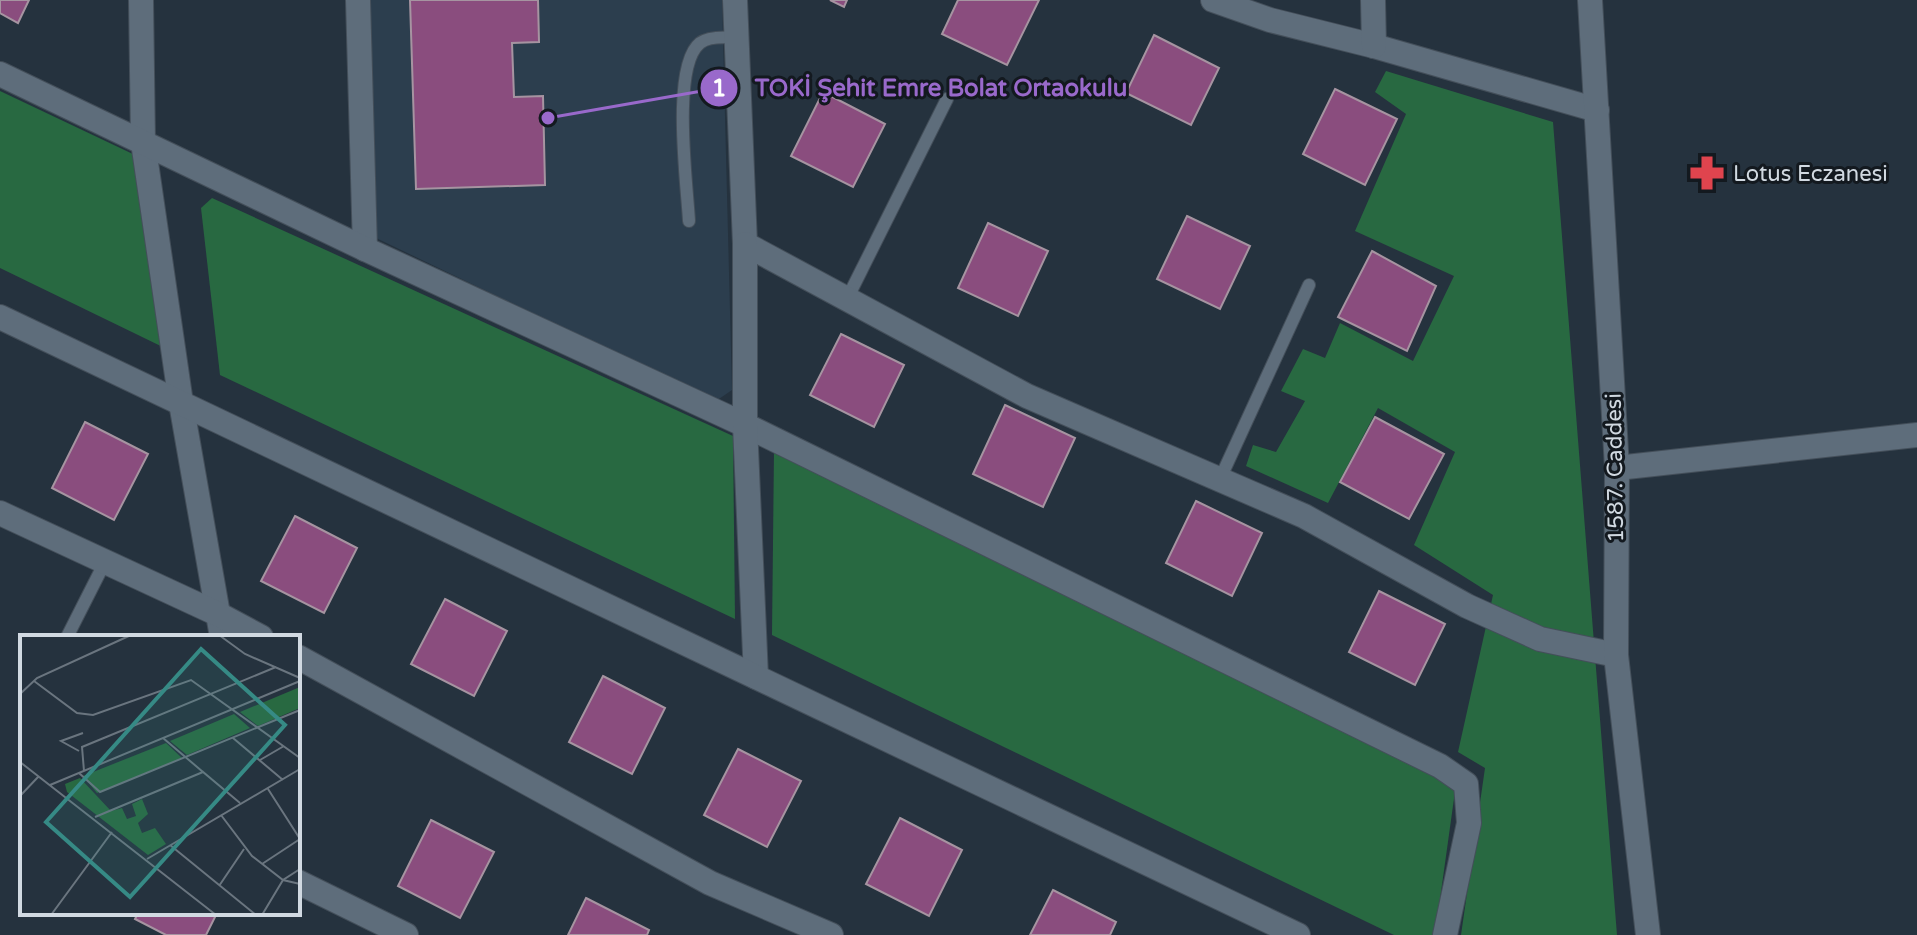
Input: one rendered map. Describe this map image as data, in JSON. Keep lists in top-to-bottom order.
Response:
{
  "streets": {
    "street": ["1587. Caddesi"]
  },
  "places": {
    "other": ["TOKİ Şehit Emre Bolat Ortaokulu"],
    "pharmacy": ["Lotus Eczanesi"]
  }
}
